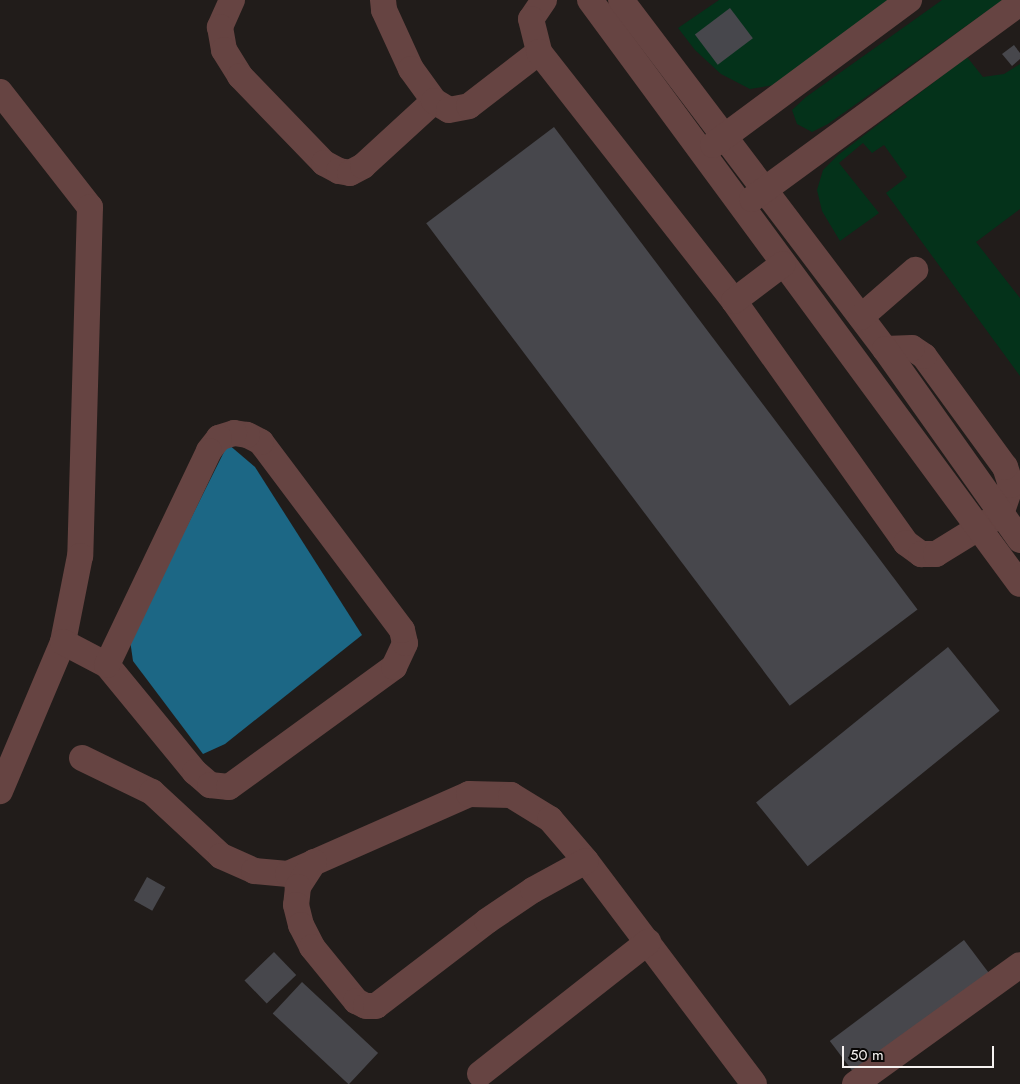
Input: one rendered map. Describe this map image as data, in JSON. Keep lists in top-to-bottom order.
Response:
{
  "scale_bar": "50 m"
}
